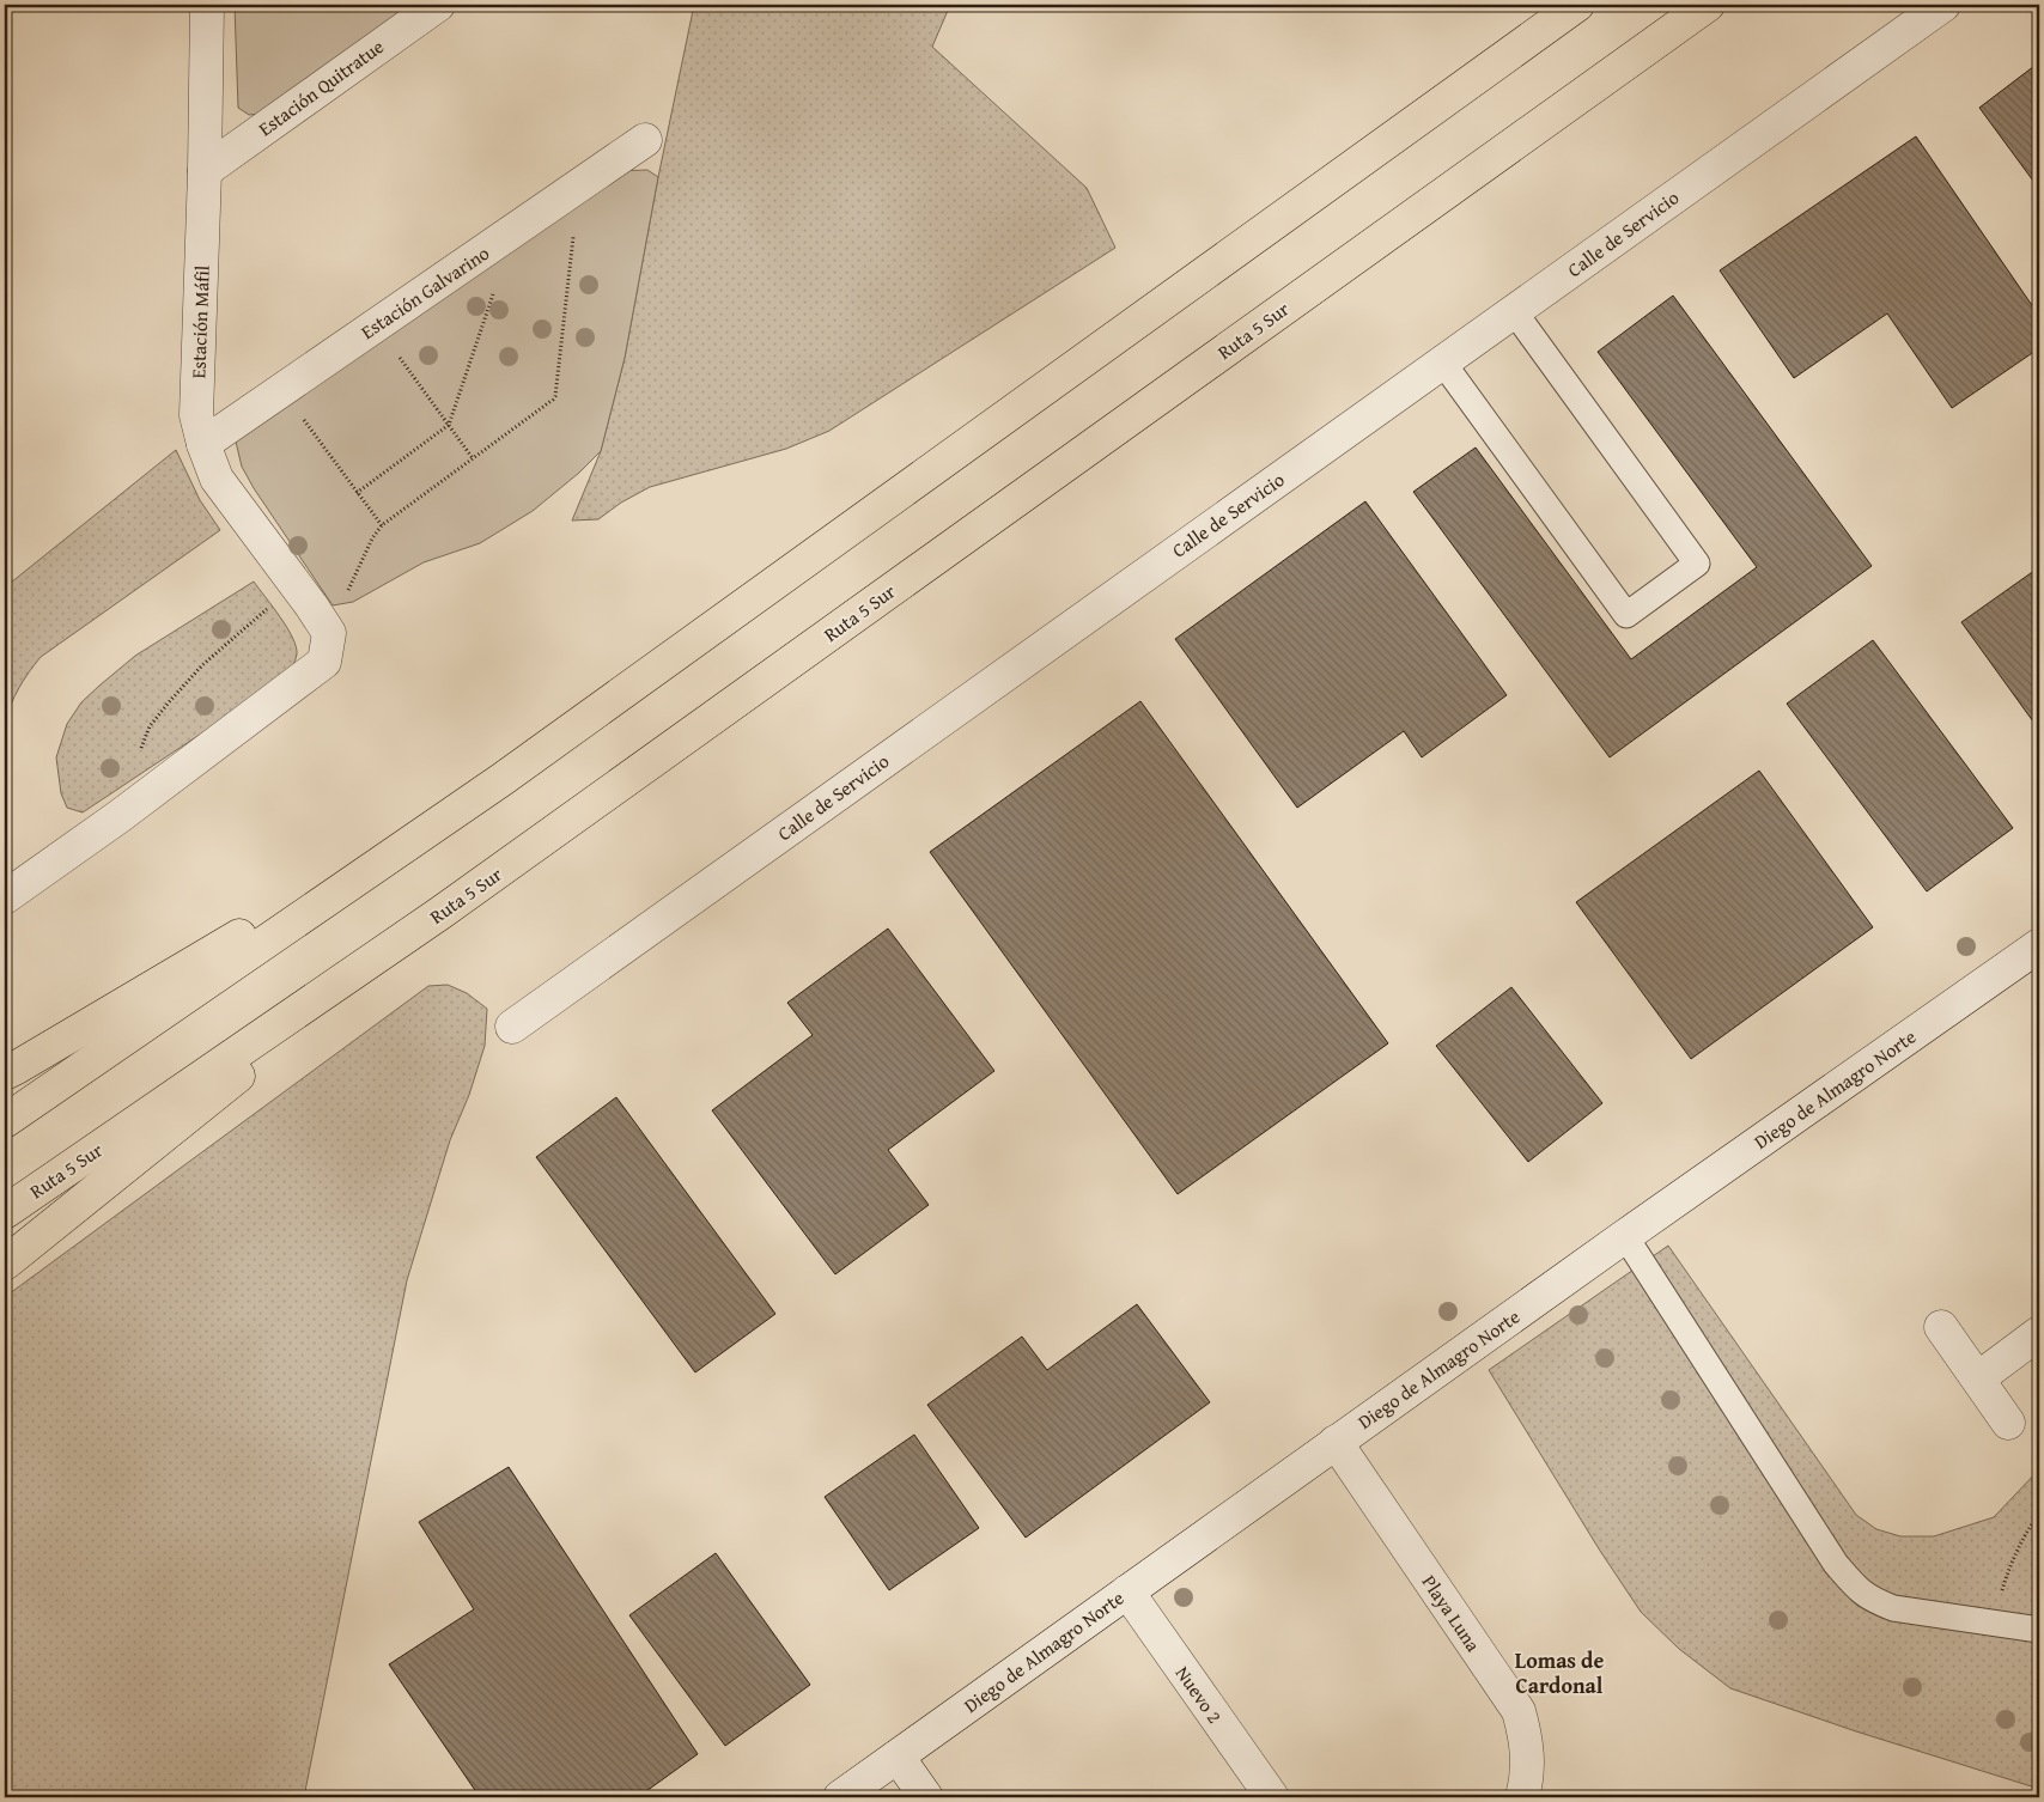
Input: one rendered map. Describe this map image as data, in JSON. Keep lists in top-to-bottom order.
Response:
{
  "streets": {
    "highway": ["Ruta 5 Sur"],
    "street": [
      "Estación Quitratue",
      "Calle de Servicio",
      "Estación Galvarino",
      "Estación Máfil",
      "Diego de Almagro Norte",
      "Playa Luna",
      "Nuevo 2"
    ]
  },
  "crossings": [
    ["Estación Quitratue", "Estación Máfil"],
    ["Estación Galvarino", "Estación Máfil"],
    ["Diego de Almagro Norte", "Playa Luna"],
    ["Diego de Almagro Norte", "Nuevo 2"]
  ],
  "districts": ["Lomas de Cardonal"]
}
